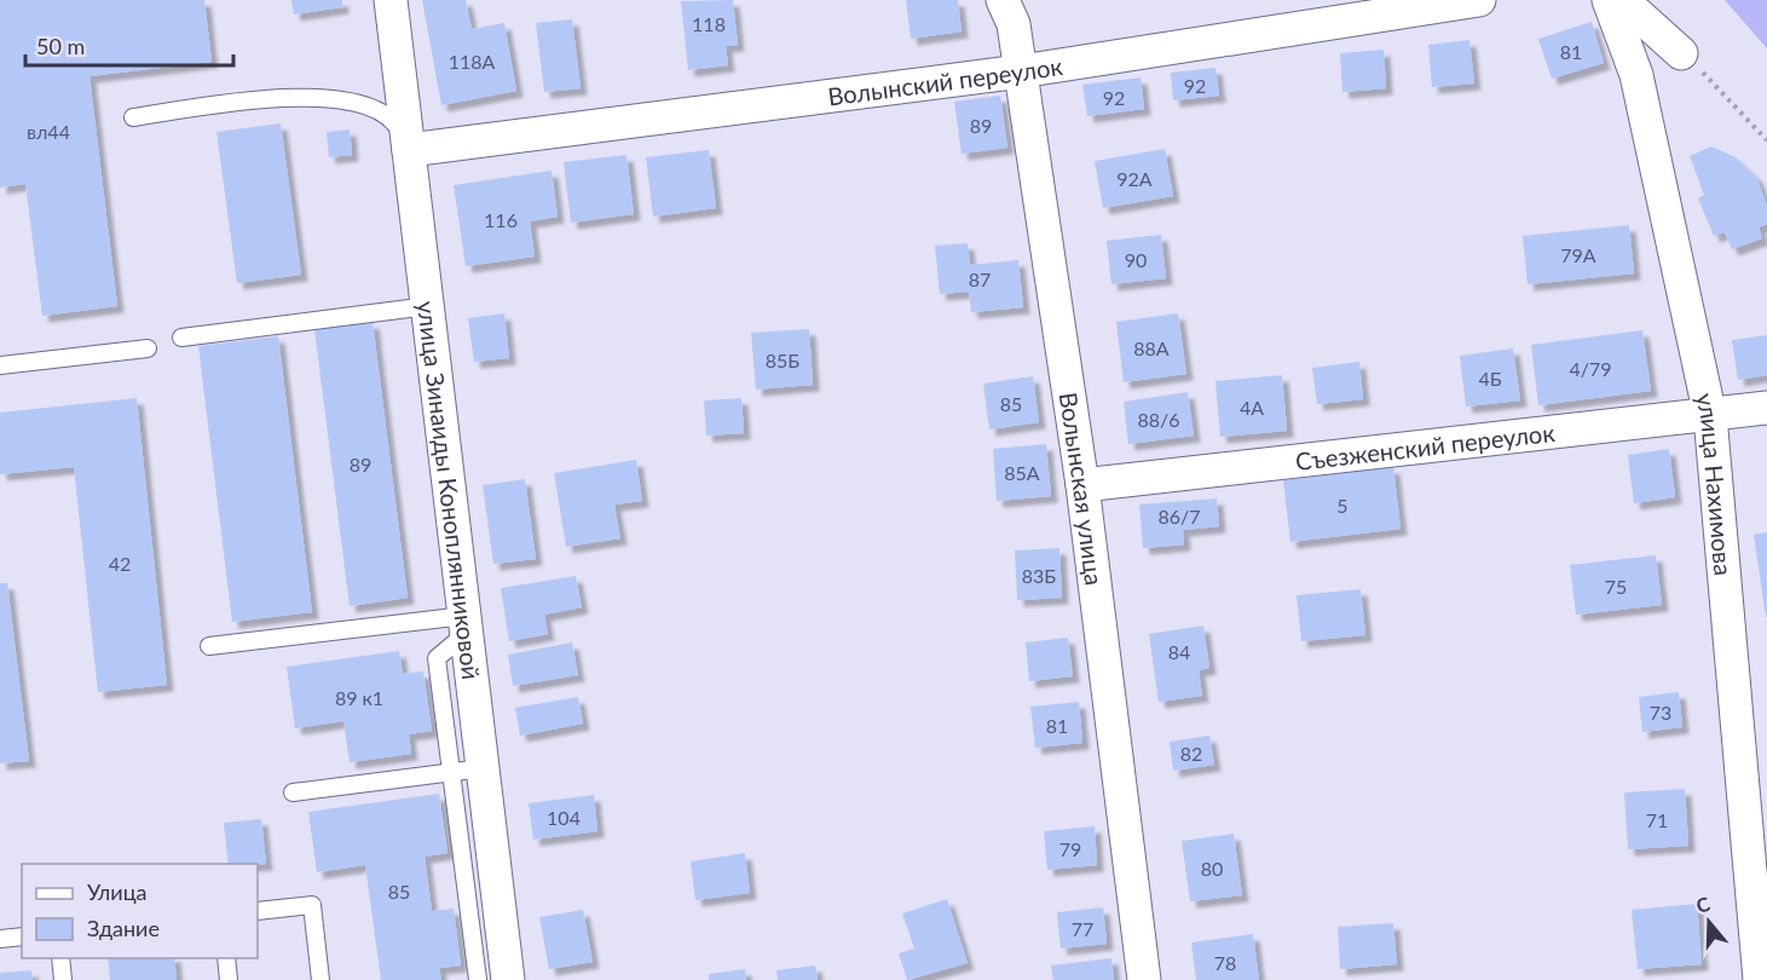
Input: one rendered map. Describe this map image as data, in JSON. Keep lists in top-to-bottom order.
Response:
{
  "streets": {
    "street": [
      "Волынский переулок",
      "Съезженский переулок",
      "улица Нахимова",
      "Волынская улица",
      "улица Зинаиды Коноплянниковой"
    ]
  },
  "crossings": [
    ["Волынский переулок", "Волынская улица"],
    ["Волынский переулок", "улица Зинаиды Коноплянниковой"],
    ["Съезженский переулок", "улица Нахимова"],
    ["Съезженский переулок", "Волынская улица"]
  ],
  "house_numbers": [
    "118",
    "81",
    "118А",
    "92",
    "92",
    "89",
    "вл44",
    "92А",
    "116",
    "79А",
    "90",
    "87",
    "88А",
    "85Б",
    "4/79",
    "4Б",
    "85",
    "4А",
    "88/6",
    "89",
    "85А",
    "5",
    "86/7",
    "42",
    "83Б",
    "75",
    "84",
    "89 к1",
    "73",
    "81",
    "82",
    "104",
    "71",
    "79",
    "80",
    "85",
    "77",
    "78"
  ],
  "legend": ["Улица", "Здание"],
  "scale_bar": "50 m",
  "north": "top"
}
